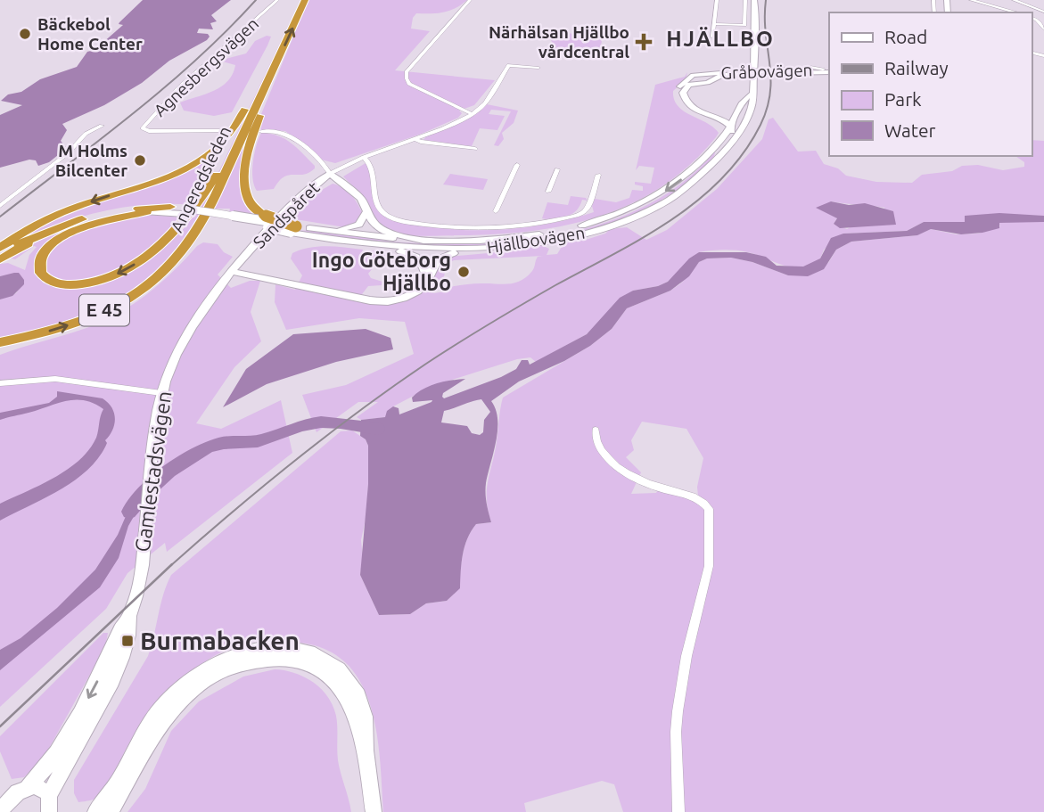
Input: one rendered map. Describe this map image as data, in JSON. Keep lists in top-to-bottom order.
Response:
{
  "streets": {
    "highway": ["Angeredsleden", "E 45"],
    "main road": [
      "Gråbovägen",
      "Sandspåret",
      "Hjällbovägen",
      "Gamlestadsvägen"
    ],
    "street": ["Agnesbergsvägen"]
  },
  "crossings": [
    ["Sandspåret", "Gamlestadsvägen"]
  ],
  "districts": ["HJÄLLBO"],
  "places": {
    "other": ["Bäckebol Home Center", "M Holms Bilcenter", "Ingo Göteborg Hjällbo"],
    "health": ["Närhälsan Hjällbo vårdcentral"],
    "transit": ["Burmabacken"]
  },
  "legend": [
    "Road",
    "Railway",
    "Park",
    "Water"
  ]
}
